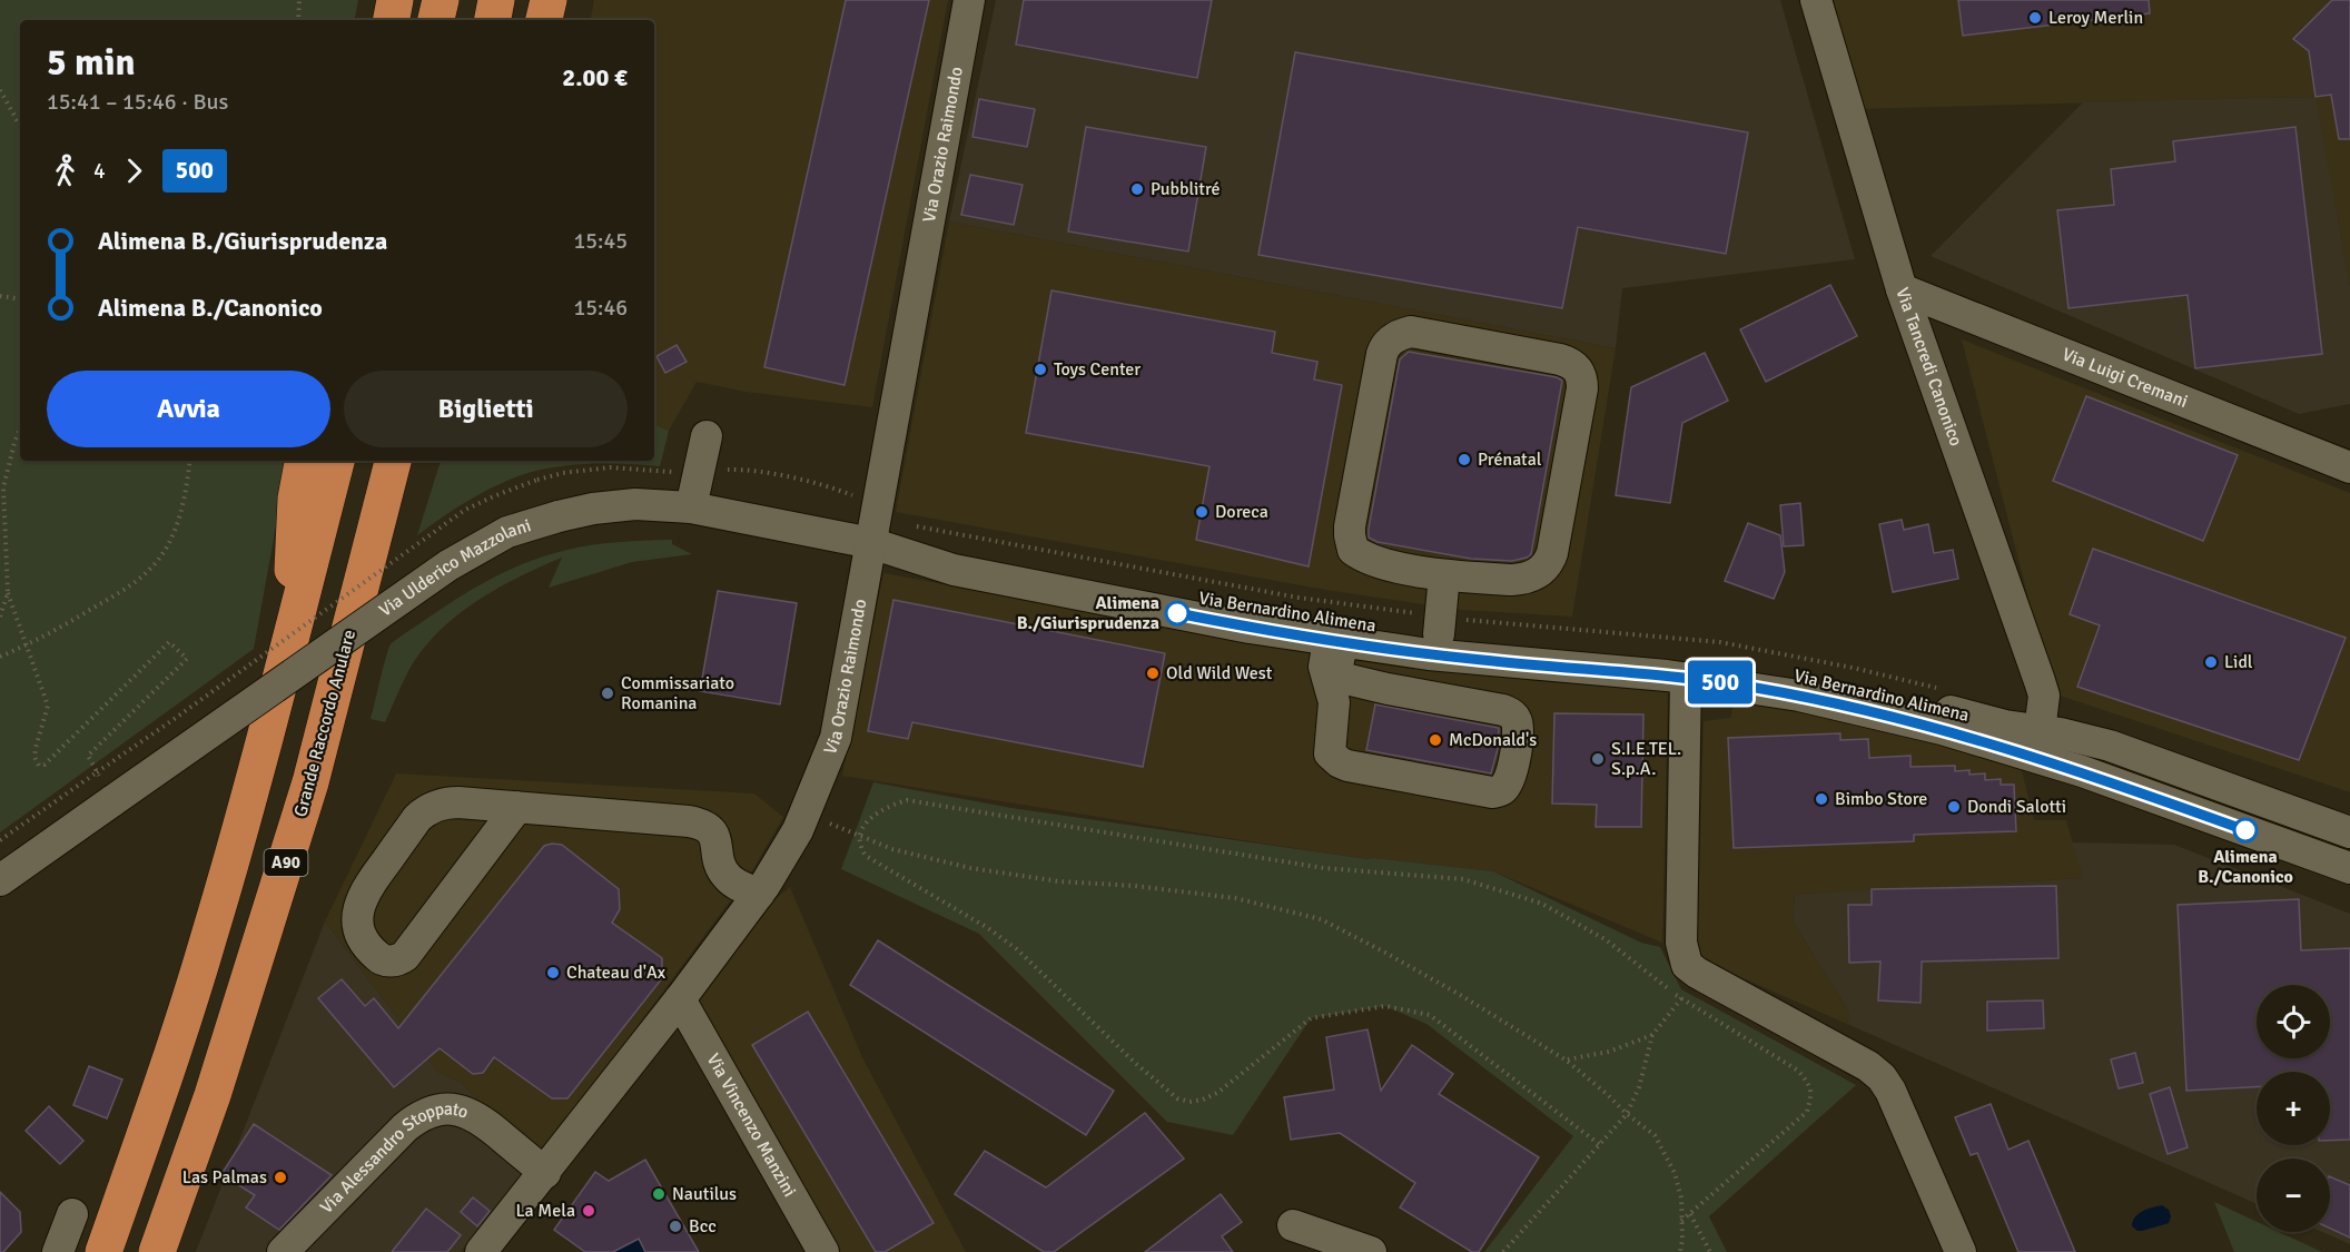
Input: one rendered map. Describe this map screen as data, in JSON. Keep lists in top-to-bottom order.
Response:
{
  "streets": {
    "highway": ["Grande Raccordo Anulare", "A90"],
    "street": [
      "Via Orazio Raimondo",
      "Via Tancredi Canonico",
      "Via Luigi Cremani",
      "Via Ulderico Mazzolani",
      "Via Bernardino Alimena",
      "Via Vincenzo Manzini",
      "Via Alessandro Stoppato"
    ]
  },
  "crossings": [
    ["Via Orazio Raimondo", "Via Ulderico Mazzolani"],
    ["Via Orazio Raimondo", "Via Bernardino Alimena"],
    ["Via Orazio Raimondo", "Via Vincenzo Manzini"],
    ["Via Orazio Raimondo", "Via Alessandro Stoppato"],
    ["Via Tancredi Canonico", "Via Luigi Cremani"],
    ["Via Tancredi Canonico", "Via Bernardino Alimena"],
    ["Via Ulderico Mazzolani", "Via Bernardino Alimena"]
  ],
  "places": [
    "Leroy Merlin",
    "Pubblitré",
    "Toys Center",
    "Prénatal",
    "Doreca",
    "Alimena B./Giurisprudenza",
    "Lidl",
    "Old Wild West",
    "Commissariato Romanina",
    "McDonald's",
    "S.I.E.TEL. S.p.A.",
    "Bimbo Store",
    "Dondi Salotti",
    "Alimena B./Canonico",
    "Chateau d'Ax",
    "Las Palmas",
    "Nautilus",
    "La Mela",
    "Bcc"
  ],
  "lines": ["bus line 500"],
  "page": {
    "on_map": "500",
    "heading": ["5 min", "15:41 – 15:46 · Bus", "2.00 €"],
    "legs": ["4", "500"],
    "list": [
      {
        "name": "Alimena B./Giurisprudenza",
        "value": "15:45"
      },
      {
        "name": "Alimena B./Canonico",
        "value": "15:46"
      }
    ],
    "buttons": ["Avvia", "Biglietti"],
    "map_buttons": ["+", "−"]
  }
}
